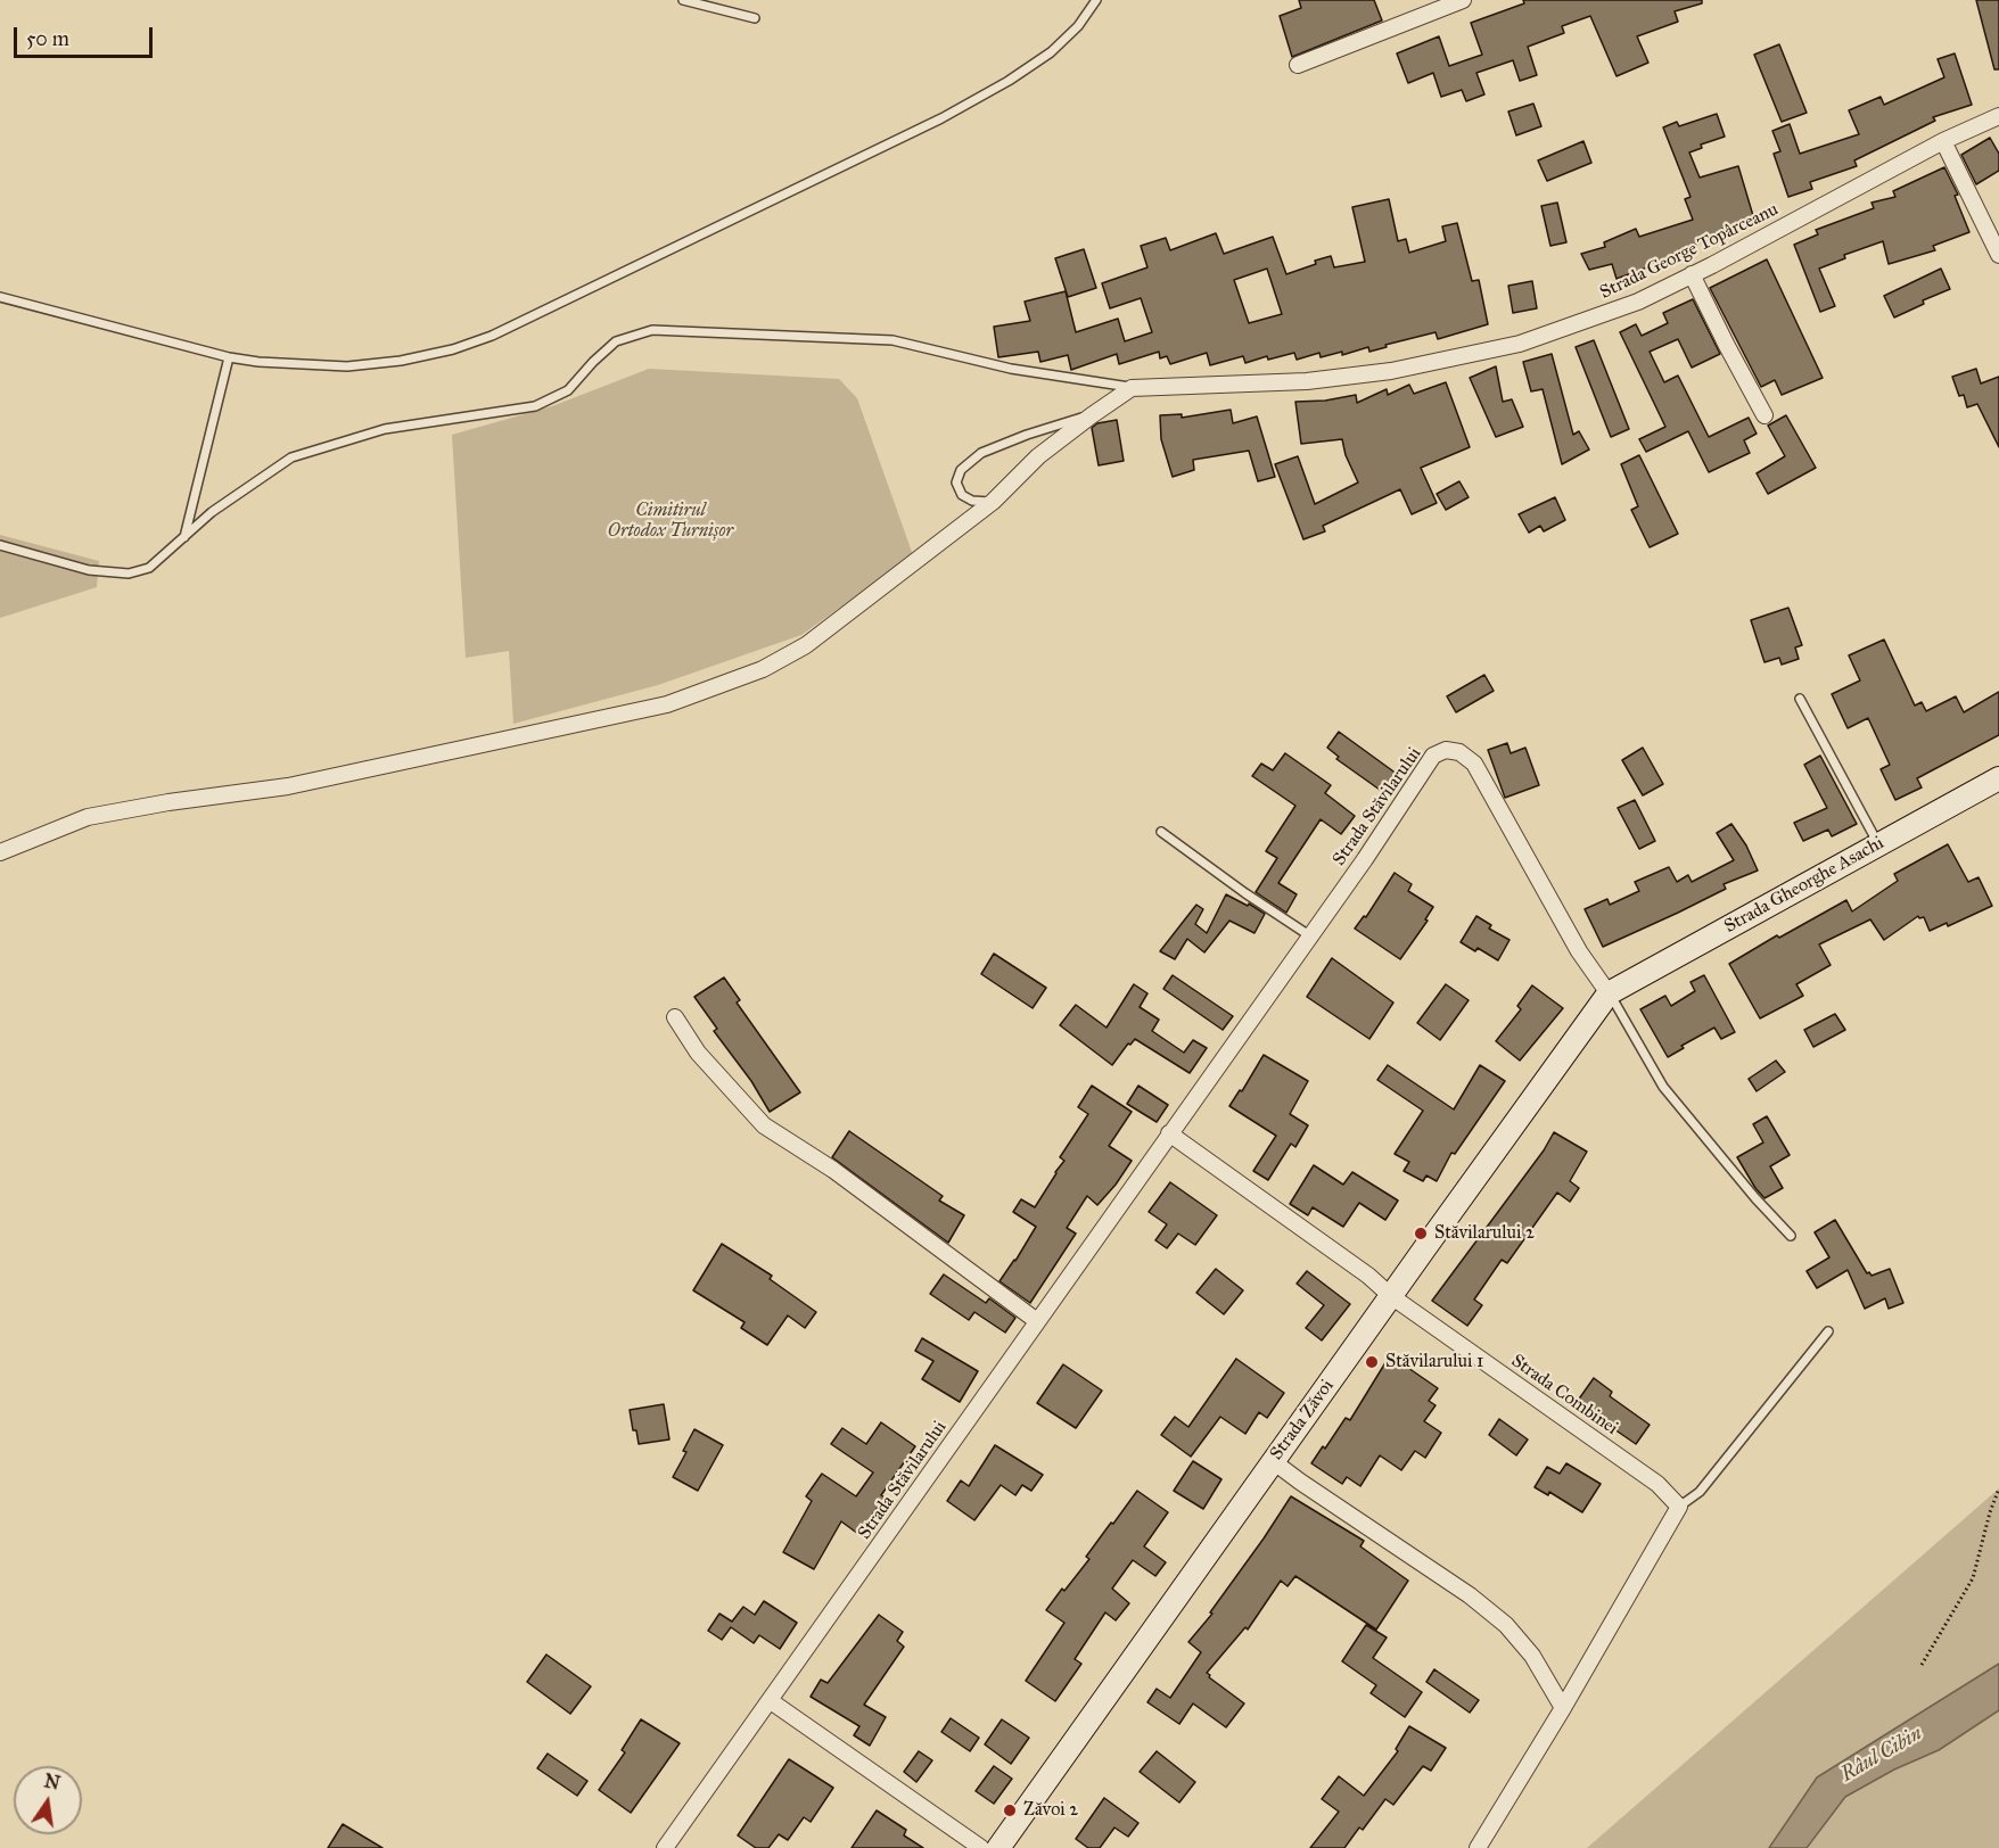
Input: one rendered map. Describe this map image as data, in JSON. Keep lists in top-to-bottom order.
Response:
{
  "streets": {
    "street": [
      "Strada George Topârceanu",
      "Strada Stăvilarului",
      "Strada Gheorghe Asachi",
      "Strada Combinei",
      "Strada Zăvoi"
    ]
  },
  "crossings": [
    ["Strada Stăvilarului", "Strada Gheorghe Asachi"],
    ["Strada Stăvilarului", "Strada Zăvoi"],
    ["Strada Gheorghe Asachi", "Strada Zăvoi"],
    ["Strada Combinei", "Strada Zăvoi"]
  ],
  "water": ["Râul Cibin"],
  "parks": ["Cimitirul Ortodox Turnișor"],
  "places": ["Stăvilarului 2", "Stăvilarului 1", "Zăvoi 2"],
  "scale_bar": "50 m",
  "north": "top"
}
